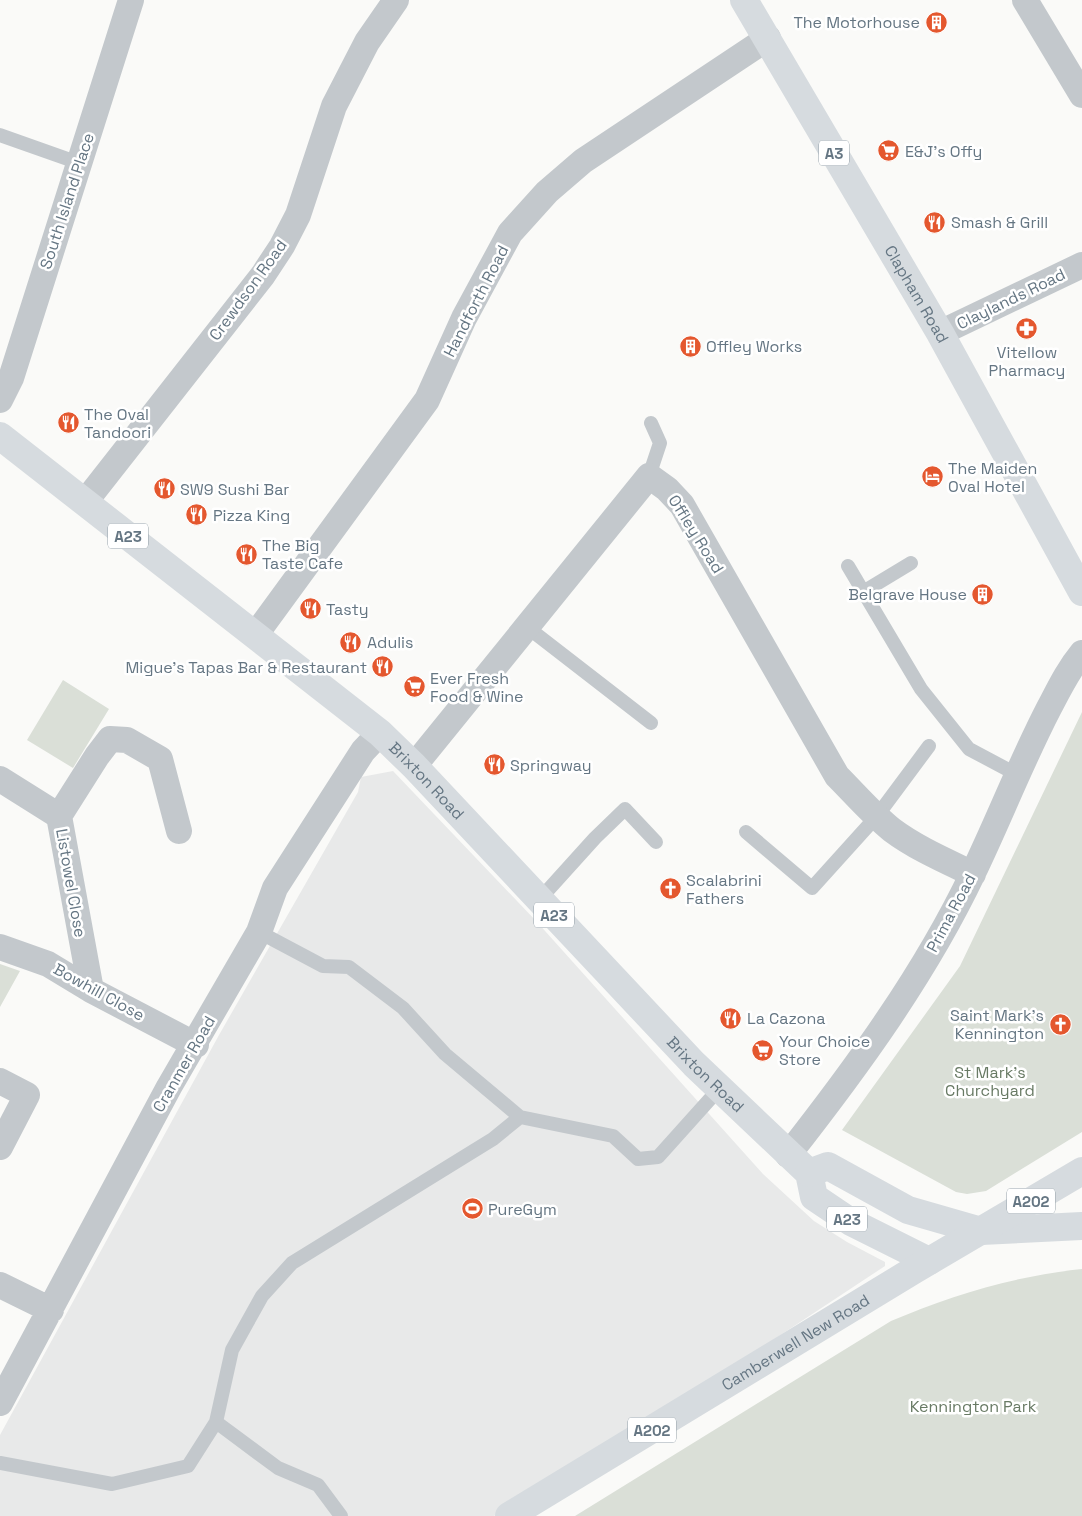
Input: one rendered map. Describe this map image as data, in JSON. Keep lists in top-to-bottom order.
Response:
{
  "streets": {
    "highway": [
      "A3",
      "Clapham Road",
      "A23",
      "Brixton Road",
      "A202",
      "Camberwell New Road"
    ],
    "street": [
      "South Island Place",
      "Crewdson Road",
      "Claylands Road",
      "Handforth Road",
      "Offley Road",
      "Listowel Close",
      "Prima Road",
      "Bowhill Close",
      "Cranmer Road"
    ]
  },
  "crossings": [
    ["Crewdson Road", "Brixton Road"],
    ["Clapham Road", "Claylands Road"],
    ["Clapham Road", "Handforth Road"],
    ["Handforth Road", "Brixton Road"],
    ["Offley Road", "Prima Road"],
    ["A23", "Brixton Road"],
    ["A23", "Camberwell New Road"],
    ["Brixton Road", "Prima Road"],
    ["Brixton Road", "Cranmer Road"],
    ["Listowel Close", "Bowhill Close"],
    ["Bowhill Close", "Cranmer Road"]
  ],
  "parks": ["St Mark's Churchyard", "Kennington Park"],
  "places": {
    "building": ["The Motorhouse", "Offley Works", "Belgrave House"],
    "supermarket": ["E&J's Offy", "Ever Fresh Food & Wine", "Your Choice Store"],
    "restaurant": [
      "Smash & Grill",
      "The Oval Tandoori",
      "SW9 Sushi Bar",
      "Pizza King",
      "The Big Taste Cafe",
      "Tasty",
      "Adulis",
      "Migue's Tapas Bar & Restaurant",
      "Springway",
      "La Cazona"
    ],
    "pharmacy": ["Vitellow Pharmacy"],
    "hotel": ["The Maiden Oval Hotel"],
    "church": ["Scalabrini Fathers", "Saint Mark's Kennington"],
    "sports": ["PureGym"]
  }
}
